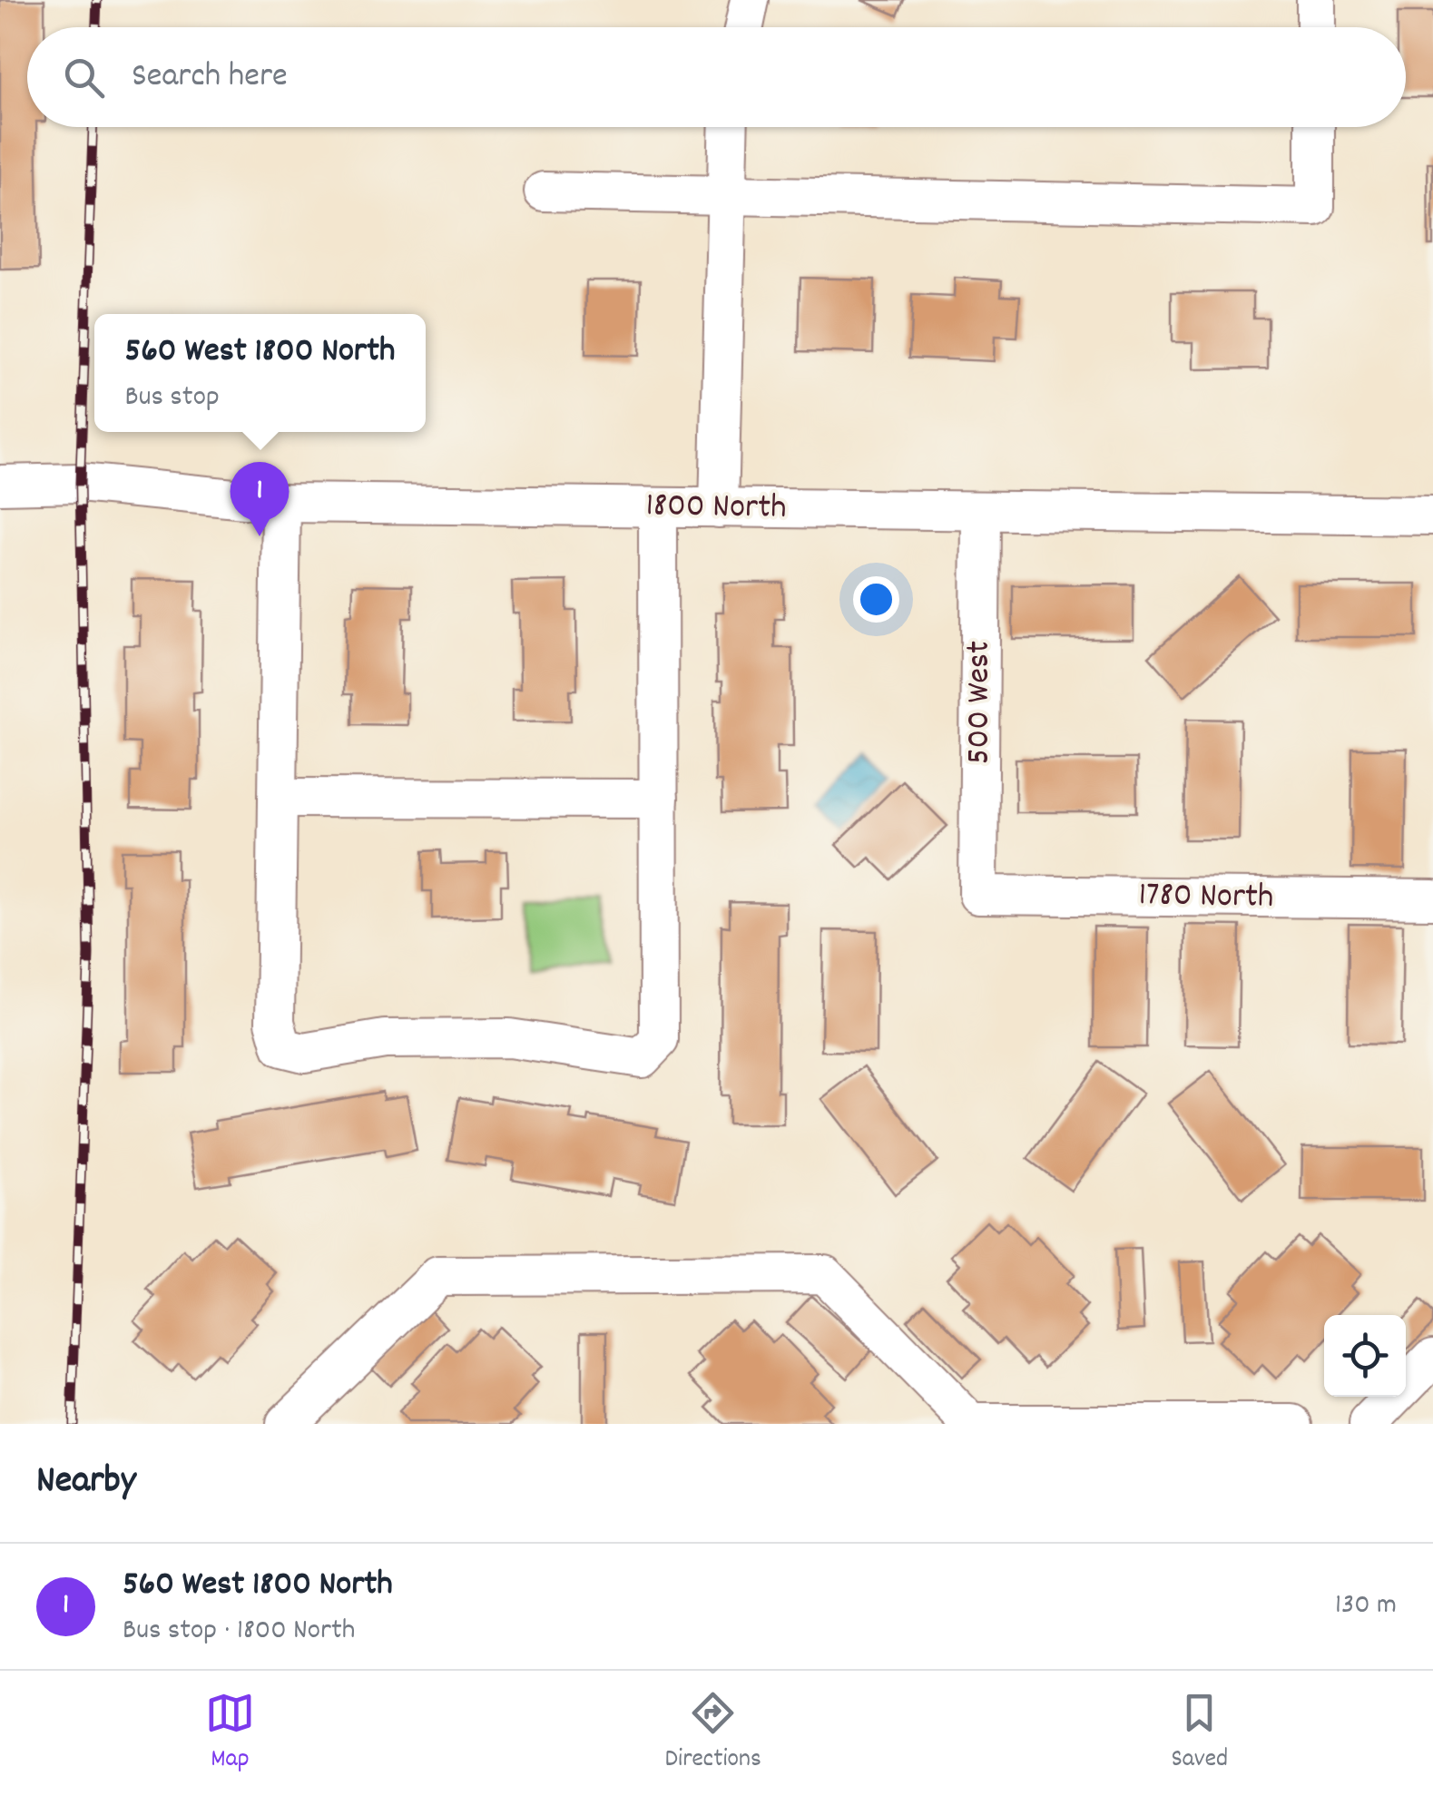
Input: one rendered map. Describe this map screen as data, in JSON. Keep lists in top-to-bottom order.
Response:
{
  "streets": {
    "street": ["1800 North", "500 West", "1780 North"]
  },
  "crossings": [
    ["1800 North", "500 West"],
    ["500 West", "1780 North"]
  ],
  "page": {
    "search": "Search here",
    "popup": ["560 West 1800 North", "Bus stop"],
    "pins": "1",
    "heading": "Nearby",
    "list": [
      {
        "mark": "1",
        "name": "560 West 1800 North",
        "note": "Bus stop · 1800 North",
        "value": "130 m"
      }
    ],
    "nav": ["Map", "Directions", "Saved"]
  }
}
